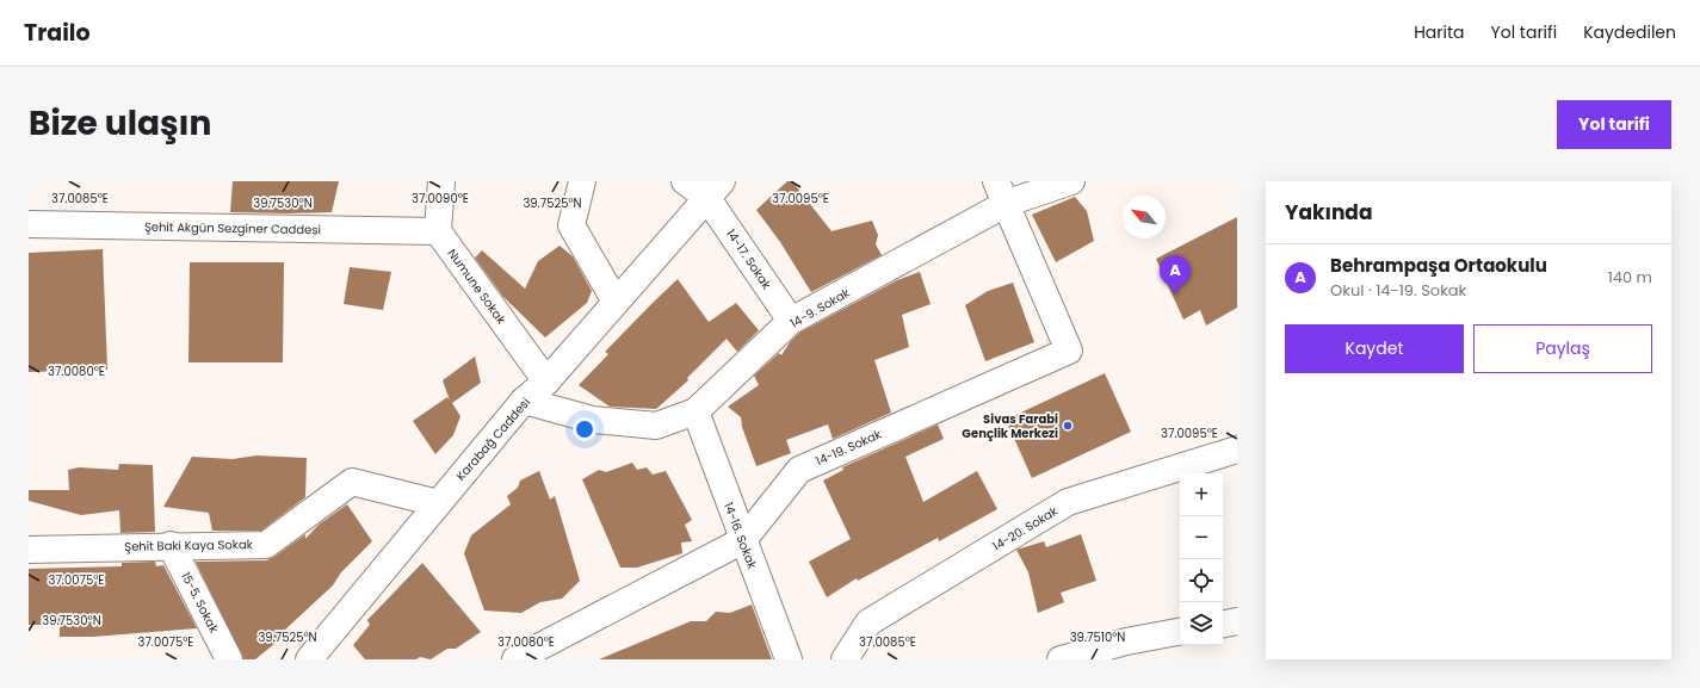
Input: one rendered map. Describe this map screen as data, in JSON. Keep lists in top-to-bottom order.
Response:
{
  "streets": {
    "street": [
      "Şehit Akgün Sezginer Caddesi",
      "14-17. Sokak",
      "Numune Sokak",
      "14-9. Sokak",
      "Karabağ Caddesi",
      "14-19. Sokak",
      "14-20. Sokak",
      "14-16. Sokak",
      "Şehit Baki Kaya Sokak",
      "15-5. Sokak"
    ]
  },
  "crossings": [
    ["Şehit Akgün Sezginer Caddesi", "Numune Sokak"],
    ["14-17. Sokak", "14-9. Sokak"],
    ["14-17. Sokak", "Karabağ Caddesi"],
    ["Numune Sokak", "Karabağ Caddesi"],
    ["14-9. Sokak", "Karabağ Caddesi"],
    ["14-9. Sokak", "14-19. Sokak"],
    ["14-9. Sokak", "14-16. Sokak"],
    ["Karabağ Caddesi", "Şehit Baki Kaya Sokak"],
    ["14-19. Sokak", "14-16. Sokak"],
    ["Şehit Baki Kaya Sokak", "15-5. Sokak"]
  ],
  "places": ["Sivas Farabi Gençlik Merkezi"],
  "north": "top left",
  "page": {
    "header": "Trailo",
    "nav": ["Harita", "Yol tarifi", "Kaydedilen"],
    "title": "Bize ulaşın",
    "buttons": [
      "Yol tarifi",
      ["Kaydet", "Paylaş"]
    ],
    "heading": "Yakında",
    "list": [
      {
        "mark": "A",
        "name": "Behrampaşa Ortaokulu",
        "note": "Okul · 14-19. Sokak",
        "value": "140 m"
      }
    ],
    "pins": "A",
    "map_buttons": ["+", "−"]
  },
  "coordinates": [
    "37.0085°E",
    "37.0090°E",
    "37.0095°E",
    "39.7530°N",
    "39.7525°N",
    "37.0080°E",
    "37.0075°E",
    "39.7510°N"
  ]
}
